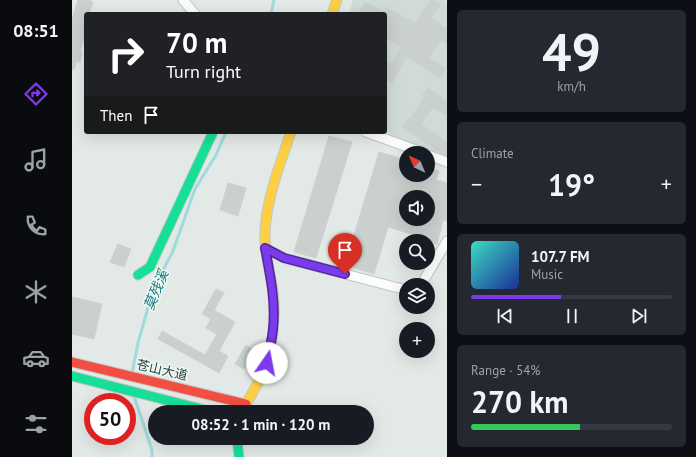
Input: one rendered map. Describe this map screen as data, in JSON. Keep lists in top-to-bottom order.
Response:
{
  "streets": {
    "main road": ["苍山大道"]
  },
  "water": ["莫残溪"],
  "north": "top left",
  "page": {
    "tabs": "08:51",
    "tile": [
      ["49", "km/h"],
      "Climate",
      ["Range · 54%", "270 km"]
    ],
    "turn": ["70 m", "Turn right"],
    "then": "Then",
    "map_buttons": "+",
    "heat": ["−", "19°", "+"],
    "song": ["107.7 FM", "Music"],
    "limit": "50",
    "trip": "08:52 · 1 min · 120 m"
  }
}
